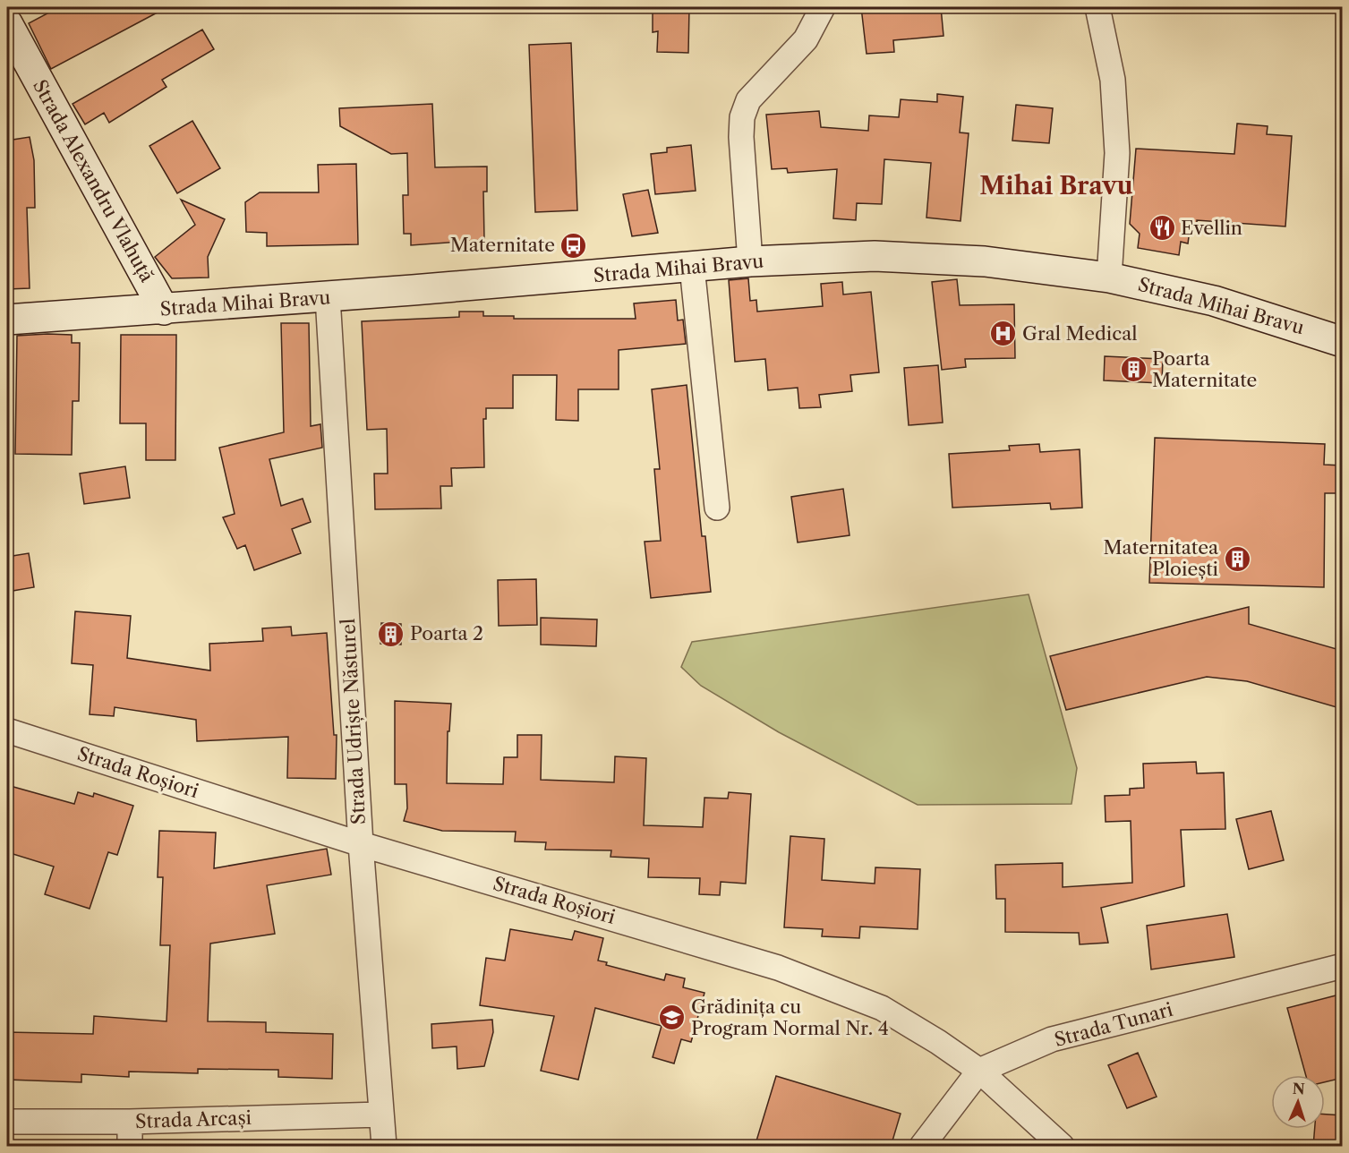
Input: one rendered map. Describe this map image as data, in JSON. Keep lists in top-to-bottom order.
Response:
{
  "streets": {
    "main road": ["Strada Alexandru Vlahuță", "Strada Mihai Bravu"],
    "street": [
      "Strada Udriște Năsturel",
      "Strada Roșiori",
      "Strada Tunari",
      "Strada Arcași"
    ]
  },
  "crossings": [
    ["Strada Alexandru Vlahuță", "Strada Mihai Bravu"],
    ["Strada Mihai Bravu", "Strada Udriște Năsturel"],
    ["Strada Udriște Năsturel", "Strada Roșiori"],
    ["Strada Udriște Năsturel", "Strada Arcași"],
    ["Strada Roșiori", "Strada Tunari"]
  ],
  "districts": ["Mihai Bravu"],
  "places": {
    "restaurant": ["Evellin"],
    "bus stop": ["Maternitate"],
    "hospital": ["Gral Medical"],
    "building": ["Poarta Maternitate", "Maternitatea Ploiești", "Poarta 2"],
    "school or university": ["Grădinița cu Program Normal Nr. 4"]
  },
  "north": "top"
}
